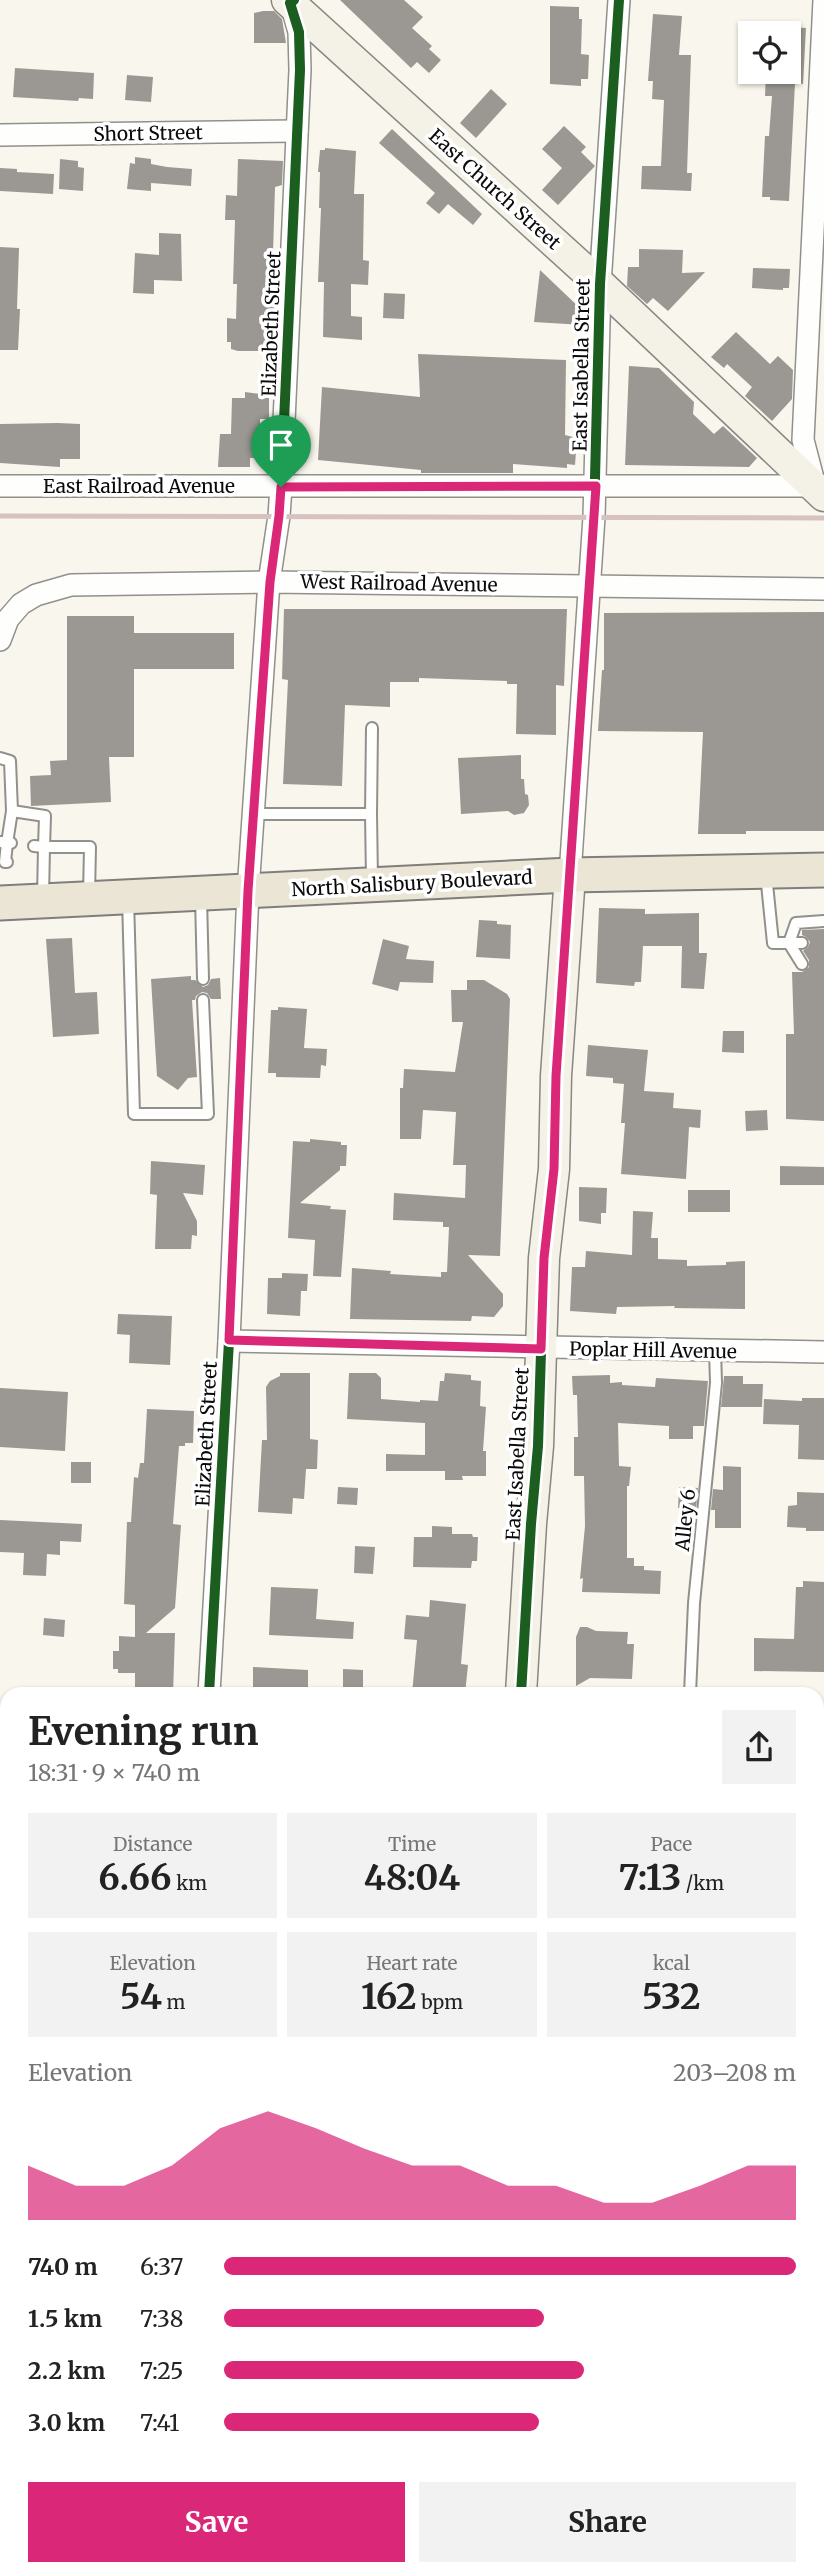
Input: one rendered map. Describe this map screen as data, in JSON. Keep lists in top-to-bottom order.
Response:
{
  "streets": {
    "main road": ["North Salisbury Boulevard"],
    "street": [
      "Short Street",
      "East Church Street",
      "Elizabeth Street",
      "East Isabella Street",
      "East Railroad Avenue",
      "West Railroad Avenue",
      "Poplar Hill Avenue"
    ],
    "lane": ["Alley 6"]
  },
  "crossings": [
    ["Short Street", "Elizabeth Street"],
    ["East Church Street", "Elizabeth Street"],
    ["East Church Street", "East Isabella Street"],
    ["East Church Street", "East Railroad Avenue"],
    ["Elizabeth Street", "East Railroad Avenue"],
    ["Elizabeth Street", "West Railroad Avenue"],
    ["Elizabeth Street", "North Salisbury Boulevard"],
    ["Elizabeth Street", "Poplar Hill Avenue"],
    ["East Isabella Street", "East Railroad Avenue"],
    ["East Isabella Street", "West Railroad Avenue"],
    ["East Isabella Street", "North Salisbury Boulevard"],
    ["East Isabella Street", "Poplar Hill Avenue"],
    ["Poplar Hill Avenue", "Alley 6"]
  ],
  "page": {
    "heading": ["Evening run", "18:31 · 9 × 740 m"],
    "stats": [
      ["Distance", "6.66 km"],
      ["Time", "48:04"],
      ["Pace", "7:13 /km"],
      ["Elevation", "54 m"],
      ["Heart rate", "162 bpm"],
      ["kcal", "532"]
    ],
    "chart": ["Elevation", "203–208 m"],
    "list": [
      {
        "name": "740 m",
        "note": "6:37"
      },
      {
        "name": "1.5 km",
        "note": "7:38"
      },
      {
        "name": "2.2 km",
        "note": "7:25"
      },
      {
        "name": "3.0 km",
        "note": "7:41"
      }
    ],
    "buttons": ["Save", "Share"]
  }
}
